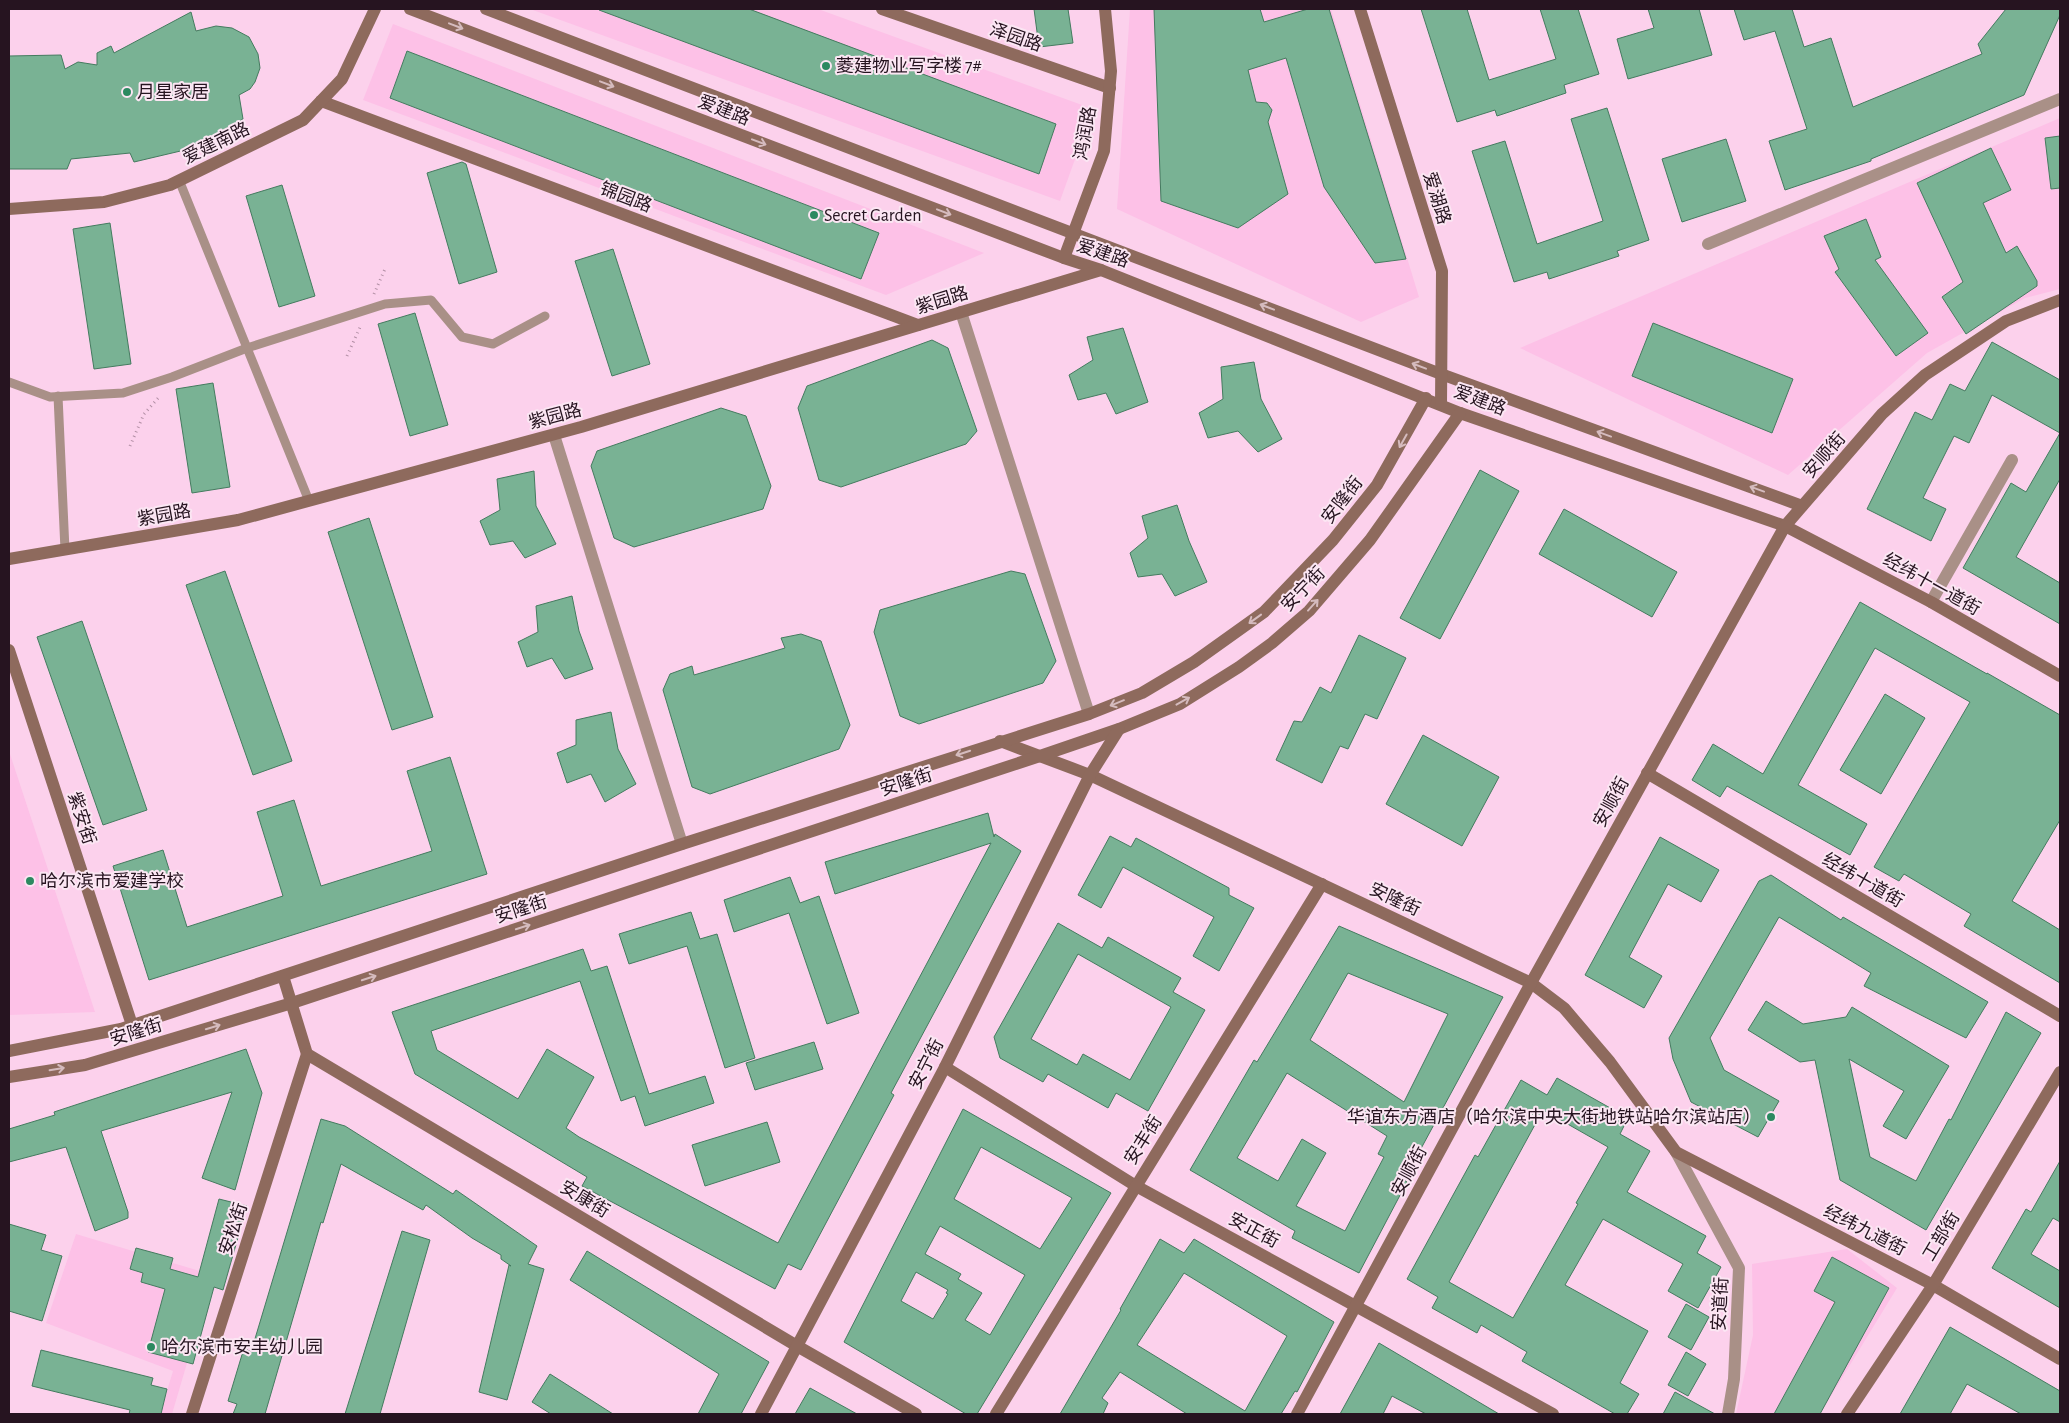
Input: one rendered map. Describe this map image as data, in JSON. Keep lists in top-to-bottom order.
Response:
{
  "streets": {
    "street": [
      "泽园路",
      "爱建路",
      "鸿润路",
      "爱建南路",
      "锦园路",
      "爱湖路",
      "紫园路",
      "安顺街",
      "安隆街",
      "经纬十一道街",
      "安宁街",
      "紫安街",
      "经纬十道街",
      "安丰街",
      "安康街",
      "安松街",
      "安正街",
      "经纬九道街",
      "工部街",
      "安道街"
    ]
  },
  "crossings": [
    ["泽园路", "鸿润路"],
    ["爱建路", "鸿润路"],
    ["爱建路", "爱湖路"],
    ["爱建路", "紫园路"],
    ["爱建路", "安顺街"],
    ["爱建路", "安隆街"],
    ["爱建路", "经纬十一道街"],
    ["爱建路", "安宁街"],
    ["爱建南路", "锦园路"],
    ["锦园路", "紫园路"],
    ["安顺街", "安隆街"],
    ["安顺街", "经纬十一道街"],
    ["安顺街", "经纬十道街"],
    ["安顺街", "安正街"],
    ["安隆街", "安宁街"],
    ["安隆街", "紫安街"],
    ["安隆街", "安丰街"],
    ["安隆街", "经纬九道街"],
    ["安隆街", "安道街"],
    ["安宁街", "安康街"],
    ["安宁街", "安正街"],
    ["安丰街", "安正街"],
    ["安康街", "安松街"],
    ["经纬九道街", "工部街"],
    ["经纬九道街", "安道街"]
  ],
  "places": [
    "菱建物业写字楼 7#",
    "月星家居",
    "Secret Garden",
    "哈尔滨市爱建学校",
    "华谊东方酒店（哈尔滨中央大街地铁站哈尔滨站店）",
    "哈尔滨市安丰幼儿园"
  ]
}
